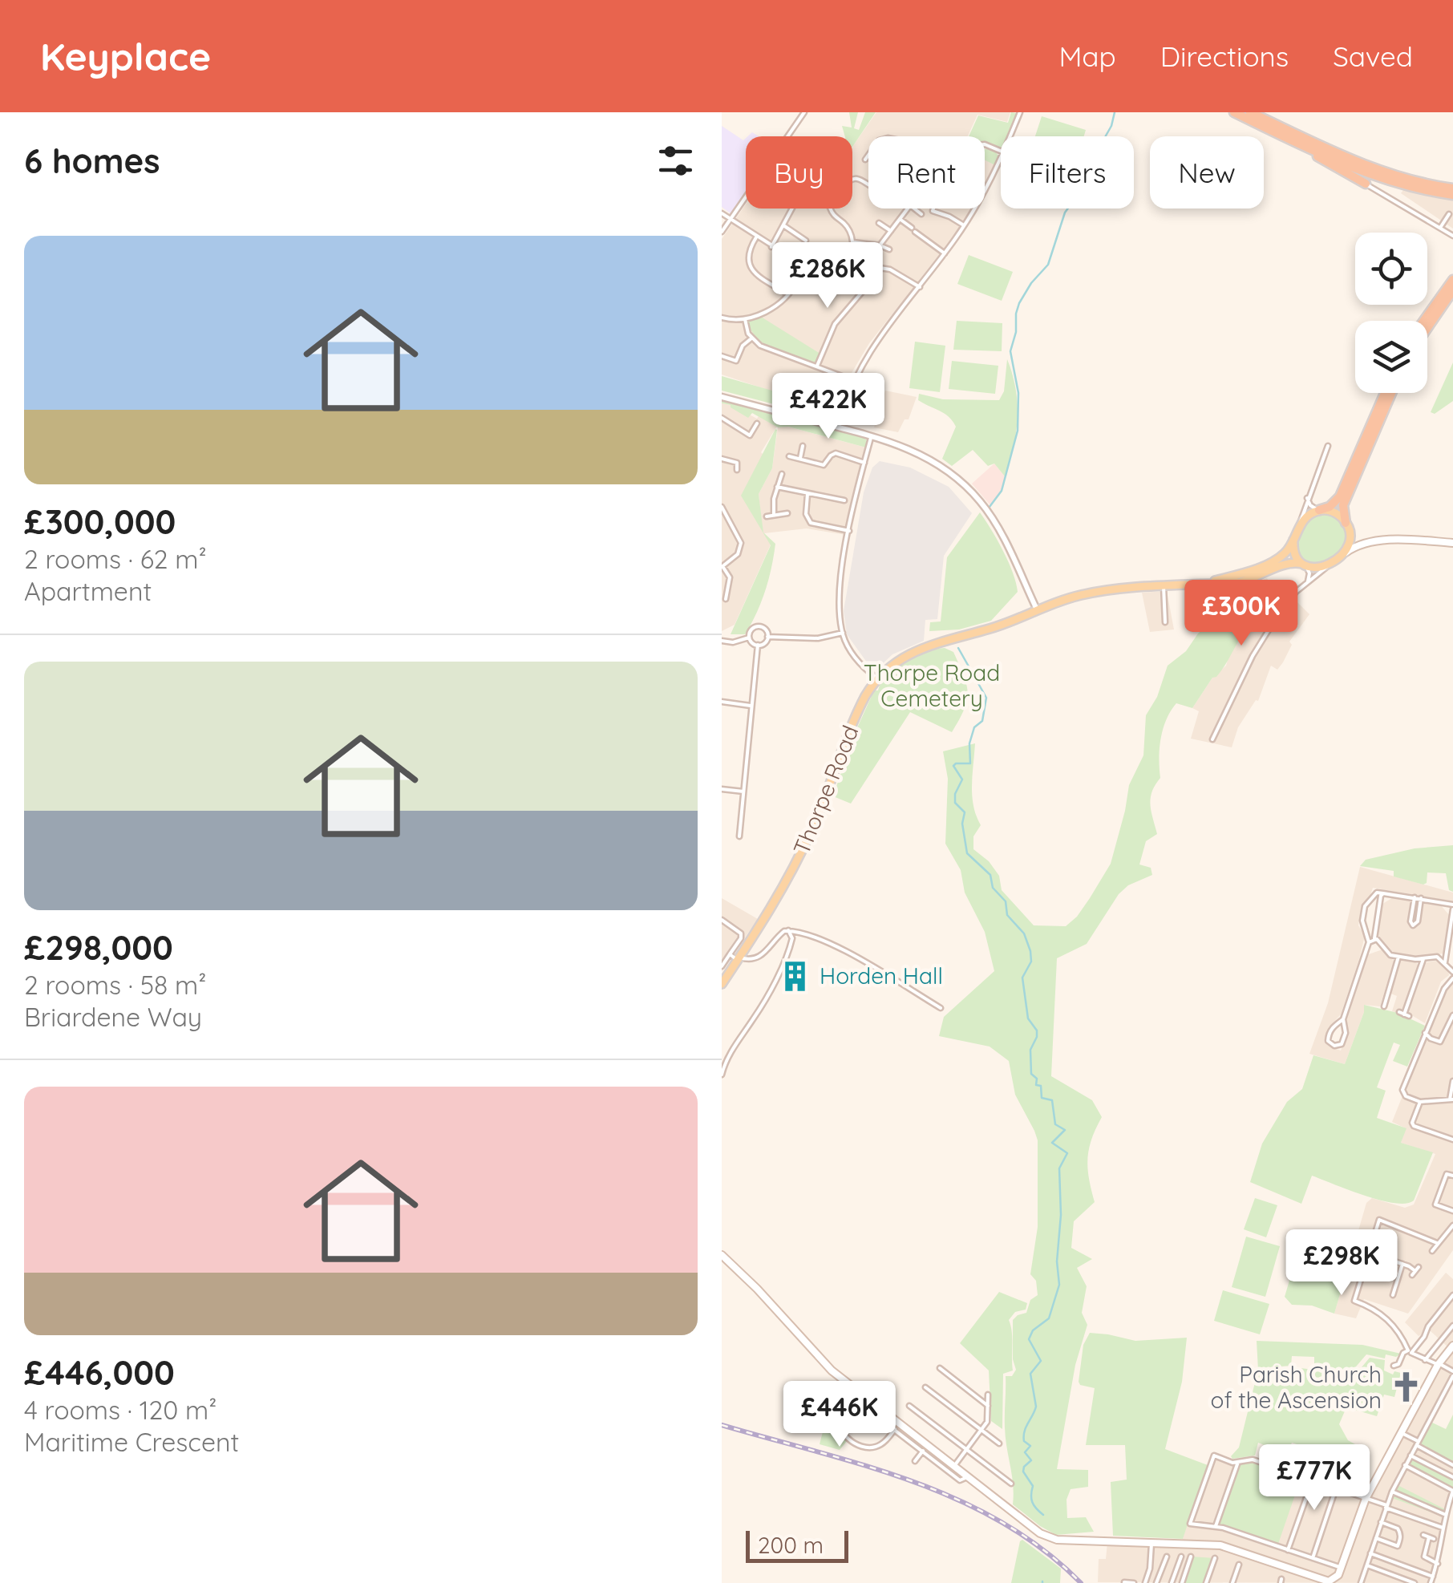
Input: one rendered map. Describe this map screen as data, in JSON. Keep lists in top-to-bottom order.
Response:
{
  "streets": {
    "main road": ["Thorpe Road"]
  },
  "parks": ["Thorpe Road Cemetery"],
  "places": {
    "building": ["Horden Hall"],
    "church": ["Parish Church of the Ascension"]
  },
  "scale_bar": "200 m",
  "page": {
    "header": "Keyplace",
    "nav": ["Map", "Directions", "Saved"],
    "heading": "6 homes",
    "chip": [
      "Buy",
      "Rent",
      "Filters",
      "New"
    ],
    "list": [
      {
        "name": "£300,000",
        "note": "2 rooms · 62 m² · Apartment"
      },
      {
        "name": "£298,000",
        "note": "2 rooms · 58 m² · Briardene Way"
      },
      {
        "name": "£446,000",
        "note": "4 rooms · 120 m² · Maritime Crescent"
      }
    ],
    "price": [
      "£286K",
      "£422K",
      "£300K",
      "£298K",
      "£446K",
      "£777K"
    ],
    "scale": "200 m"
  }
}
